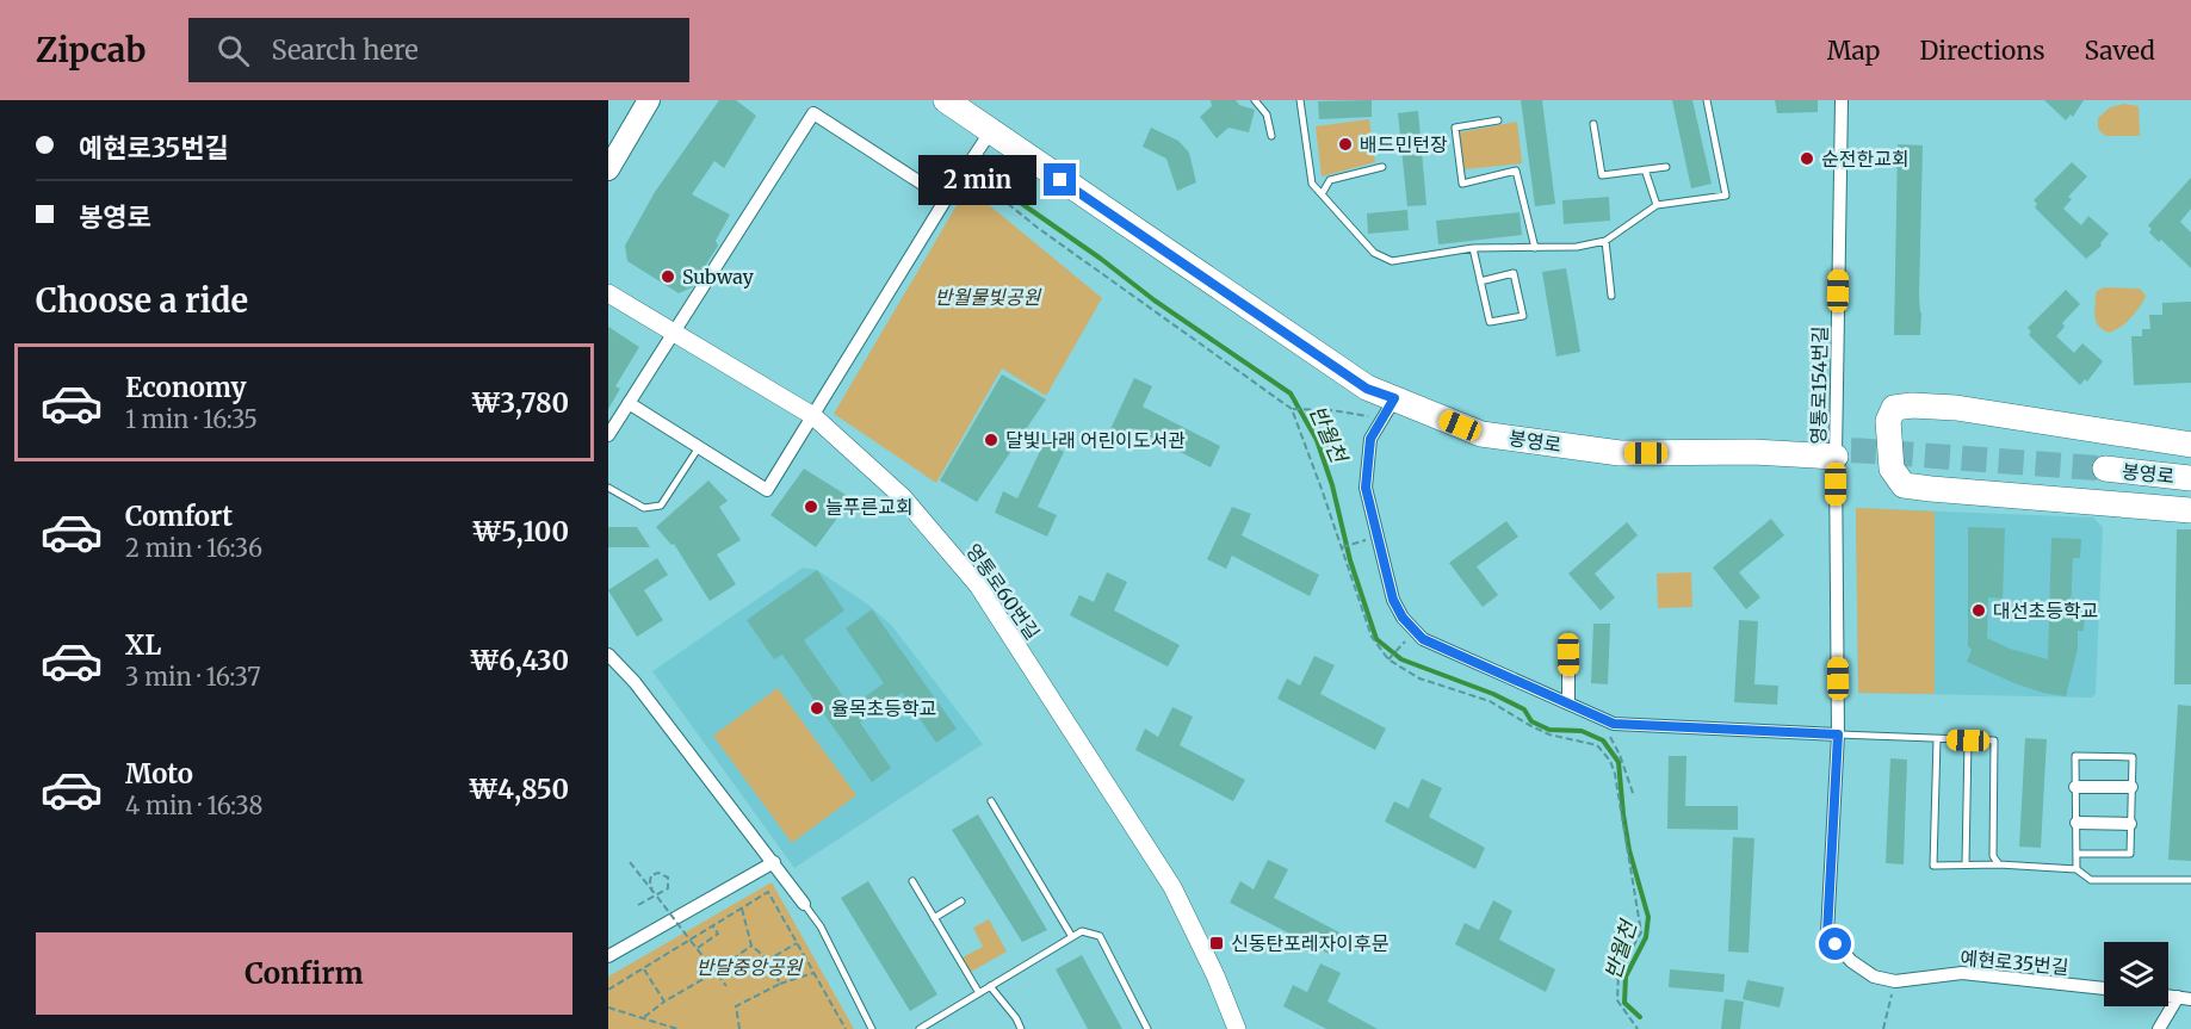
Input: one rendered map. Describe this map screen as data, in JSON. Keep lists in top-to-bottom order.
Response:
{
  "streets": {
    "highway": ["봉영로"],
    "street": ["영통로154번길", "영통로60번길", "예현로35번길"]
  },
  "crossings": [
    ["영통로154번길", "봉영로"],
    ["영통로154번길", "예현로35번길"]
  ],
  "water": ["반월천"],
  "parks": ["반월물빛공원", "반달중앙공원"],
  "places": {
    "other": [
      "배드민턴장",
      "순전한교회",
      "Subway",
      "달빛나래 어린이도서관",
      "늘푸른교회",
      "대선초등학교",
      "율목초등학교"
    ],
    "transit": ["신동탄포레자이후문"]
  },
  "page": {
    "header": "Zipcab",
    "search": "Search here",
    "nav": ["Map", "Directions", "Saved"],
    "banner": ["예현로35번길", "봉영로"],
    "bubble": "2 min",
    "heading": "Choose a ride",
    "list": [
      {
        "name": "Economy",
        "note": "1 min · 16:35",
        "value": "₩3,780"
      },
      {
        "name": "Comfort",
        "note": "2 min · 16:36",
        "value": "₩5,100"
      },
      {
        "name": "XL",
        "note": "3 min · 16:37",
        "value": "₩6,430"
      },
      {
        "name": "Moto",
        "note": "4 min · 16:38",
        "value": "₩4,850"
      }
    ],
    "buttons": "Confirm"
  }
}
